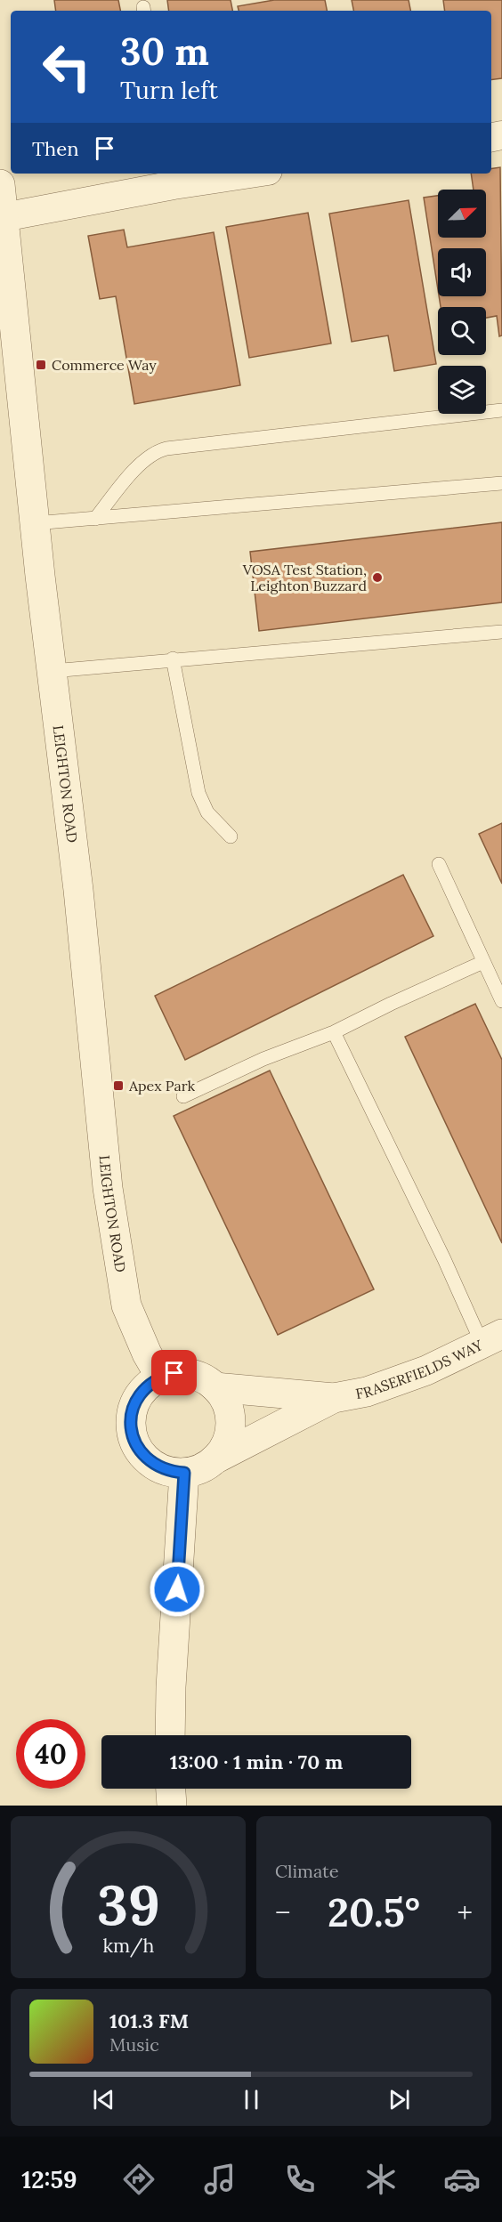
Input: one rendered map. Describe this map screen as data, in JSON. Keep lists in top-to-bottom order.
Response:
{
  "streets": {
    "street": ["LEIGHTON ROAD", "FRASERFIELDS WAY"]
  },
  "crossings": [
    ["LEIGHTON ROAD", "FRASERFIELDS WAY"]
  ],
  "places": {
    "transit": ["Commerce Way", "Apex Park"],
    "other": ["VOSA Test Station, Leighton Buzzard"]
  },
  "north": "top right",
  "page": {
    "turn": ["30 m", "Turn left"],
    "then": "Then",
    "limit": "40",
    "trip": "13:00 · 1 min · 70 m",
    "tile": "Climate",
    "heat": ["−", "20.5°", "+"],
    "song": ["101.3 FM", "Music"],
    "tabs": "12:59",
    "gauge": ["39", "km/h"]
  }
}
